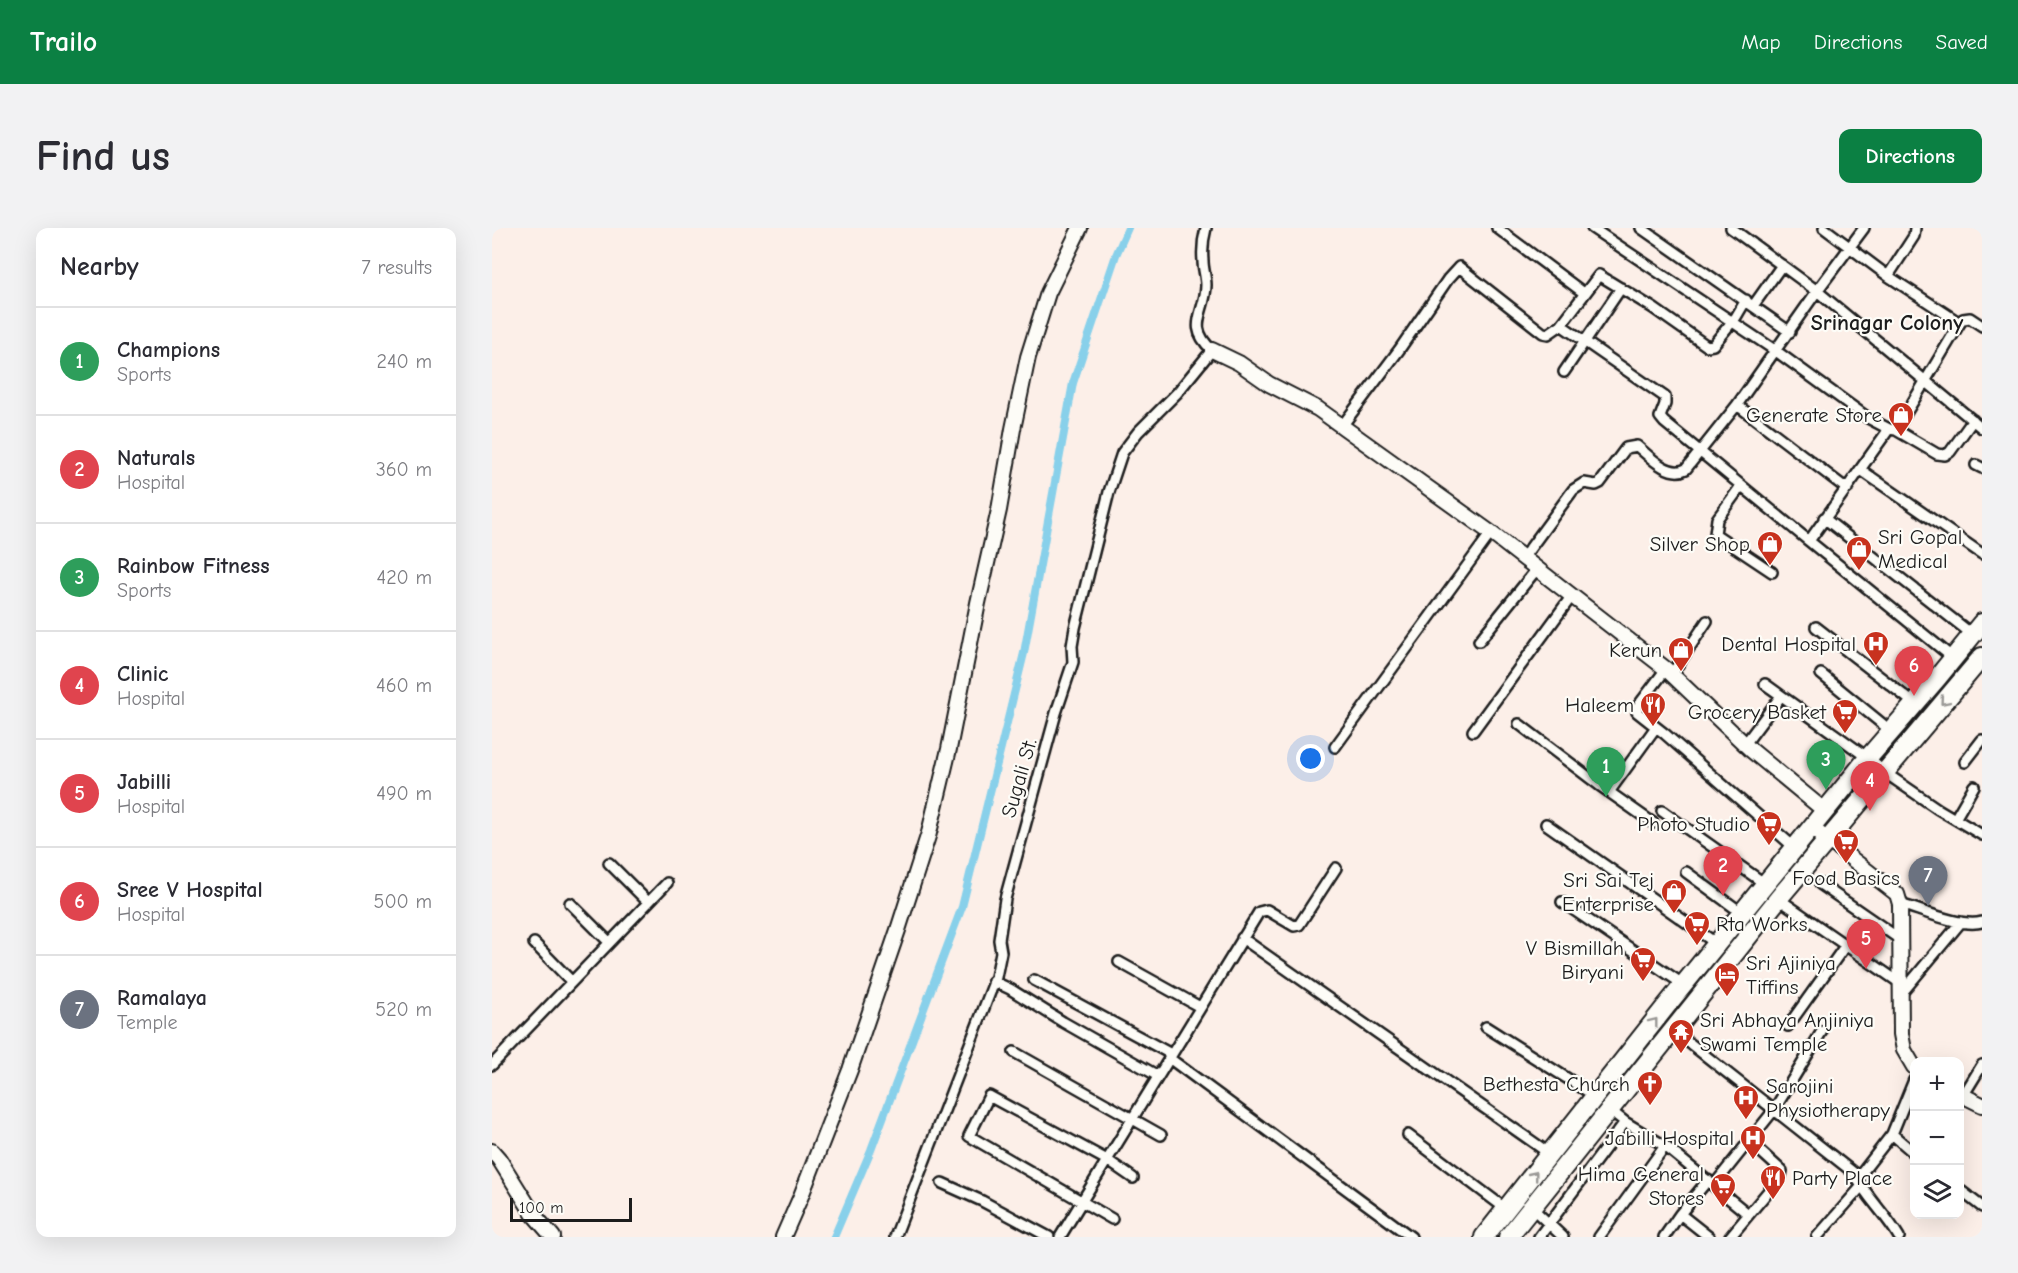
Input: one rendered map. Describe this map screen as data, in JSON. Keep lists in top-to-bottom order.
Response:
{
  "streets": {
    "street": ["Sugali St."]
  },
  "districts": ["Srinagar Colony"],
  "places": {
    "shop": [
      "Generate Store",
      "Silver Shop",
      "Sri Gopal Medical",
      "Kerun",
      "Sri Sai Tej Enterprise"
    ],
    "hospital": ["Dental Hospital", "Sarojini Physiotherapy", "Jabilli Hospital"],
    "restaurant": ["Haleem", "Party Place"],
    "supermarket": [
      "Grocery Basket",
      "Photo Studio",
      "Food Basics",
      "Rta Works",
      "V Bismillah Biryani",
      "Hima General Stores"
    ],
    "hotel": ["Sri Ajiniya Tiffins"],
    "temple": ["Sri Abhaya Anjiniya Swami Temple"],
    "church": ["Bethesta Church"]
  },
  "scale_bar": "100 m",
  "page": {
    "header": "Trailo",
    "nav": ["Map", "Directions", "Saved"],
    "buttons": "Directions",
    "title": "Find us",
    "heading": ["Nearby", "7 results"],
    "list": [
      {
        "mark": "1",
        "name": "Champions",
        "note": "Sports",
        "value": "240 m"
      },
      {
        "mark": "2",
        "name": "Naturals",
        "note": "Hospital",
        "value": "360 m"
      },
      {
        "mark": "3",
        "name": "Rainbow Fitness",
        "note": "Sports",
        "value": "420 m"
      },
      {
        "mark": "4",
        "name": "Clinic",
        "note": "Hospital",
        "value": "460 m"
      },
      {
        "mark": "5",
        "name": "Jabilli",
        "note": "Hospital",
        "value": "490 m"
      },
      {
        "mark": "6",
        "name": "Sree V Hospital",
        "note": "Hospital",
        "value": "500 m"
      },
      {
        "mark": "7",
        "name": "Ramalaya",
        "note": "Temple",
        "value": "520 m"
      }
    ],
    "pins": [
      "6",
      "3",
      "1",
      "4",
      "2",
      "7",
      "5"
    ],
    "map_buttons": ["+", "−"],
    "scale": "100 m"
  }
}
